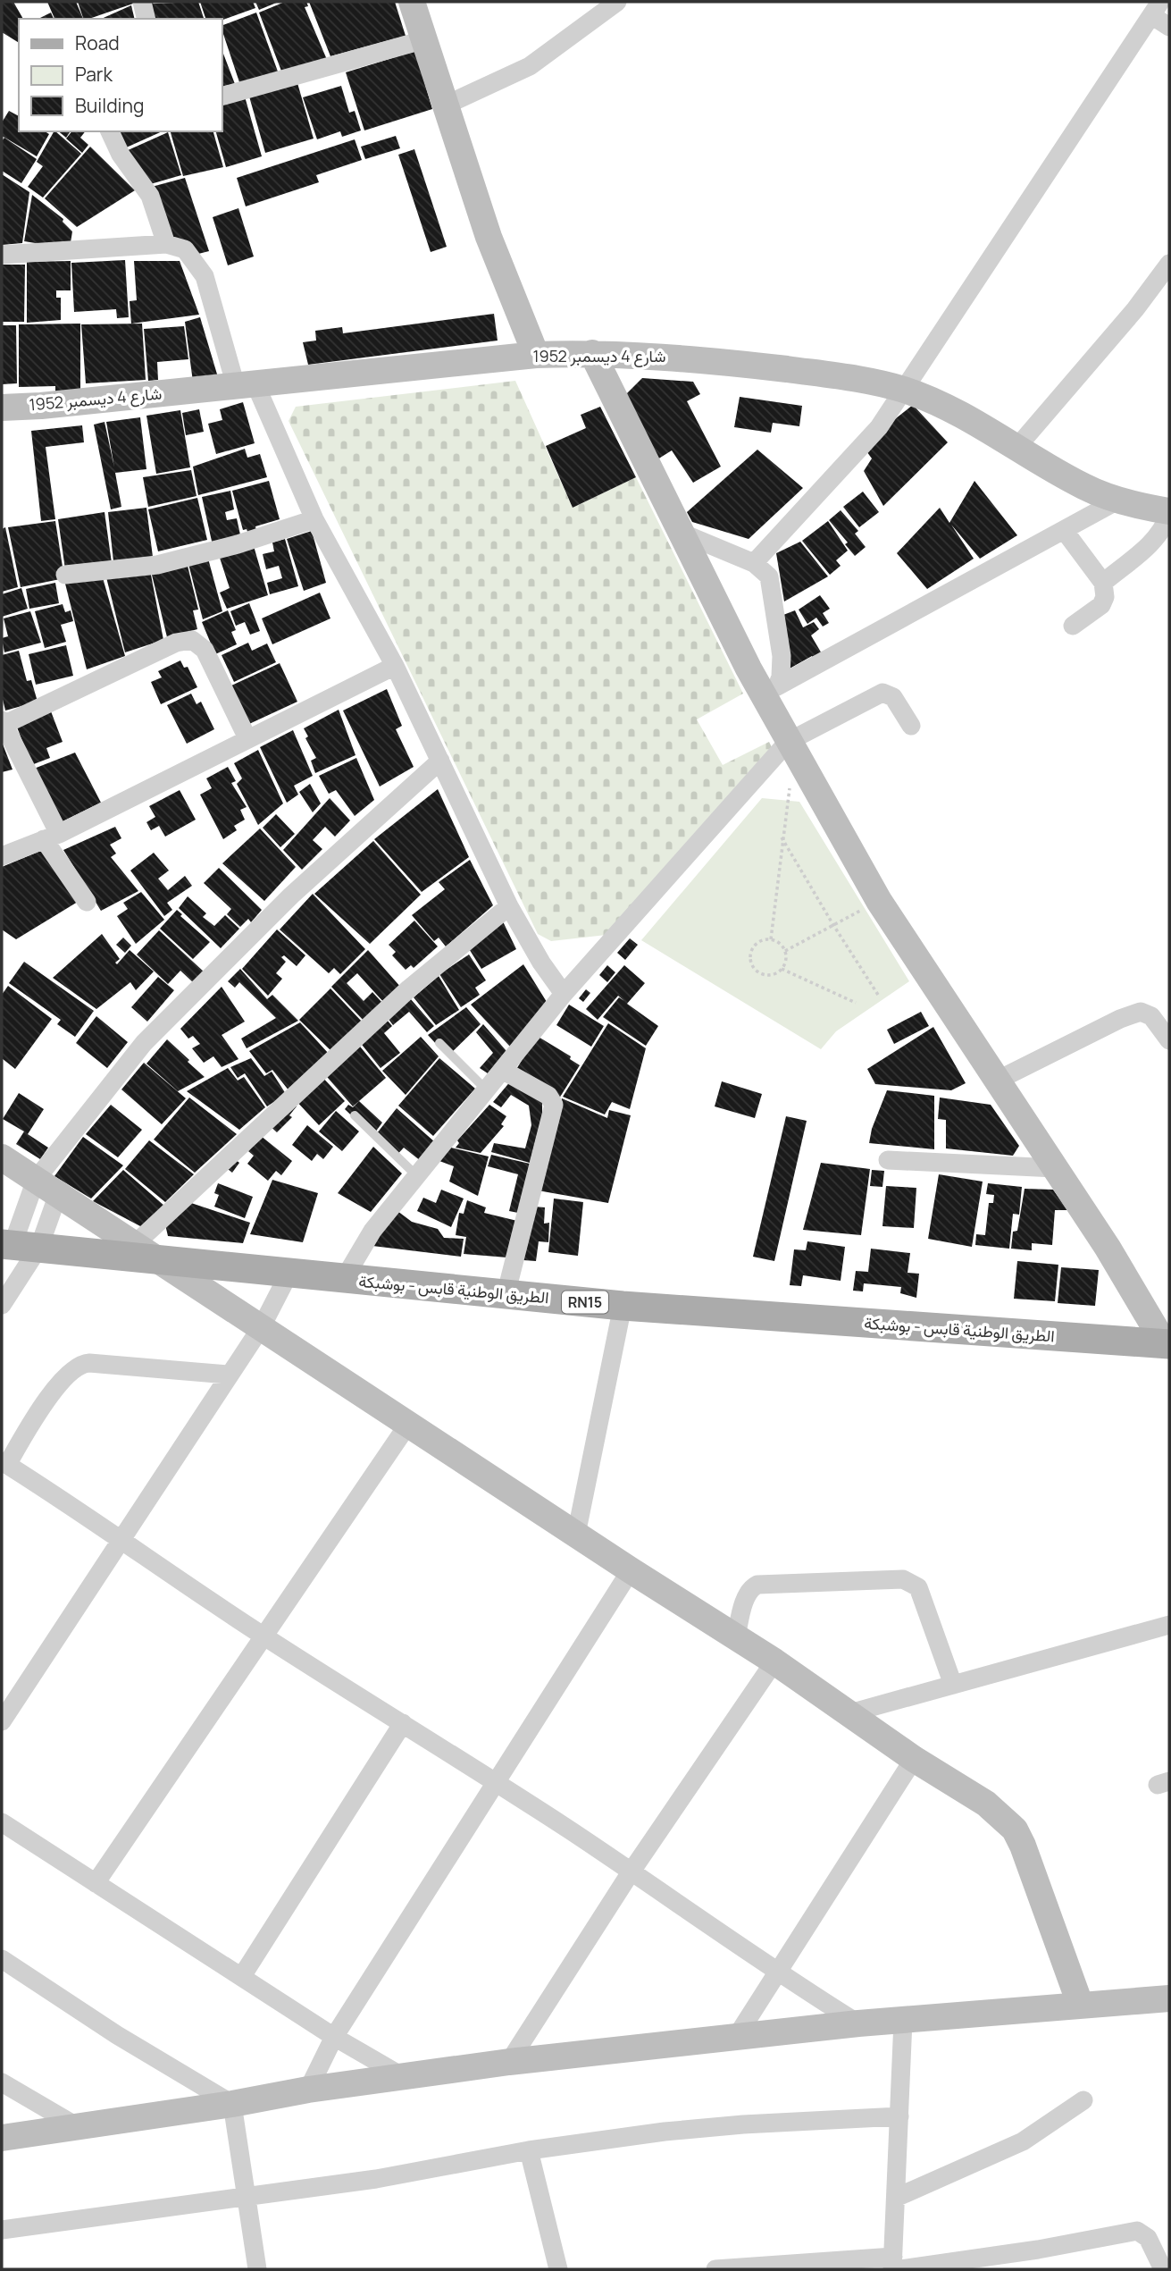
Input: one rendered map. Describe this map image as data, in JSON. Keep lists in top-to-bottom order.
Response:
{
  "streets": {
    "main road": ["الطريق الوطنية قابس - بوشبكة", "RN15"],
    "street": ["شارع 4 ديسمبر 1952"]
  },
  "legend": ["Road", "Park", "Building"]
}
